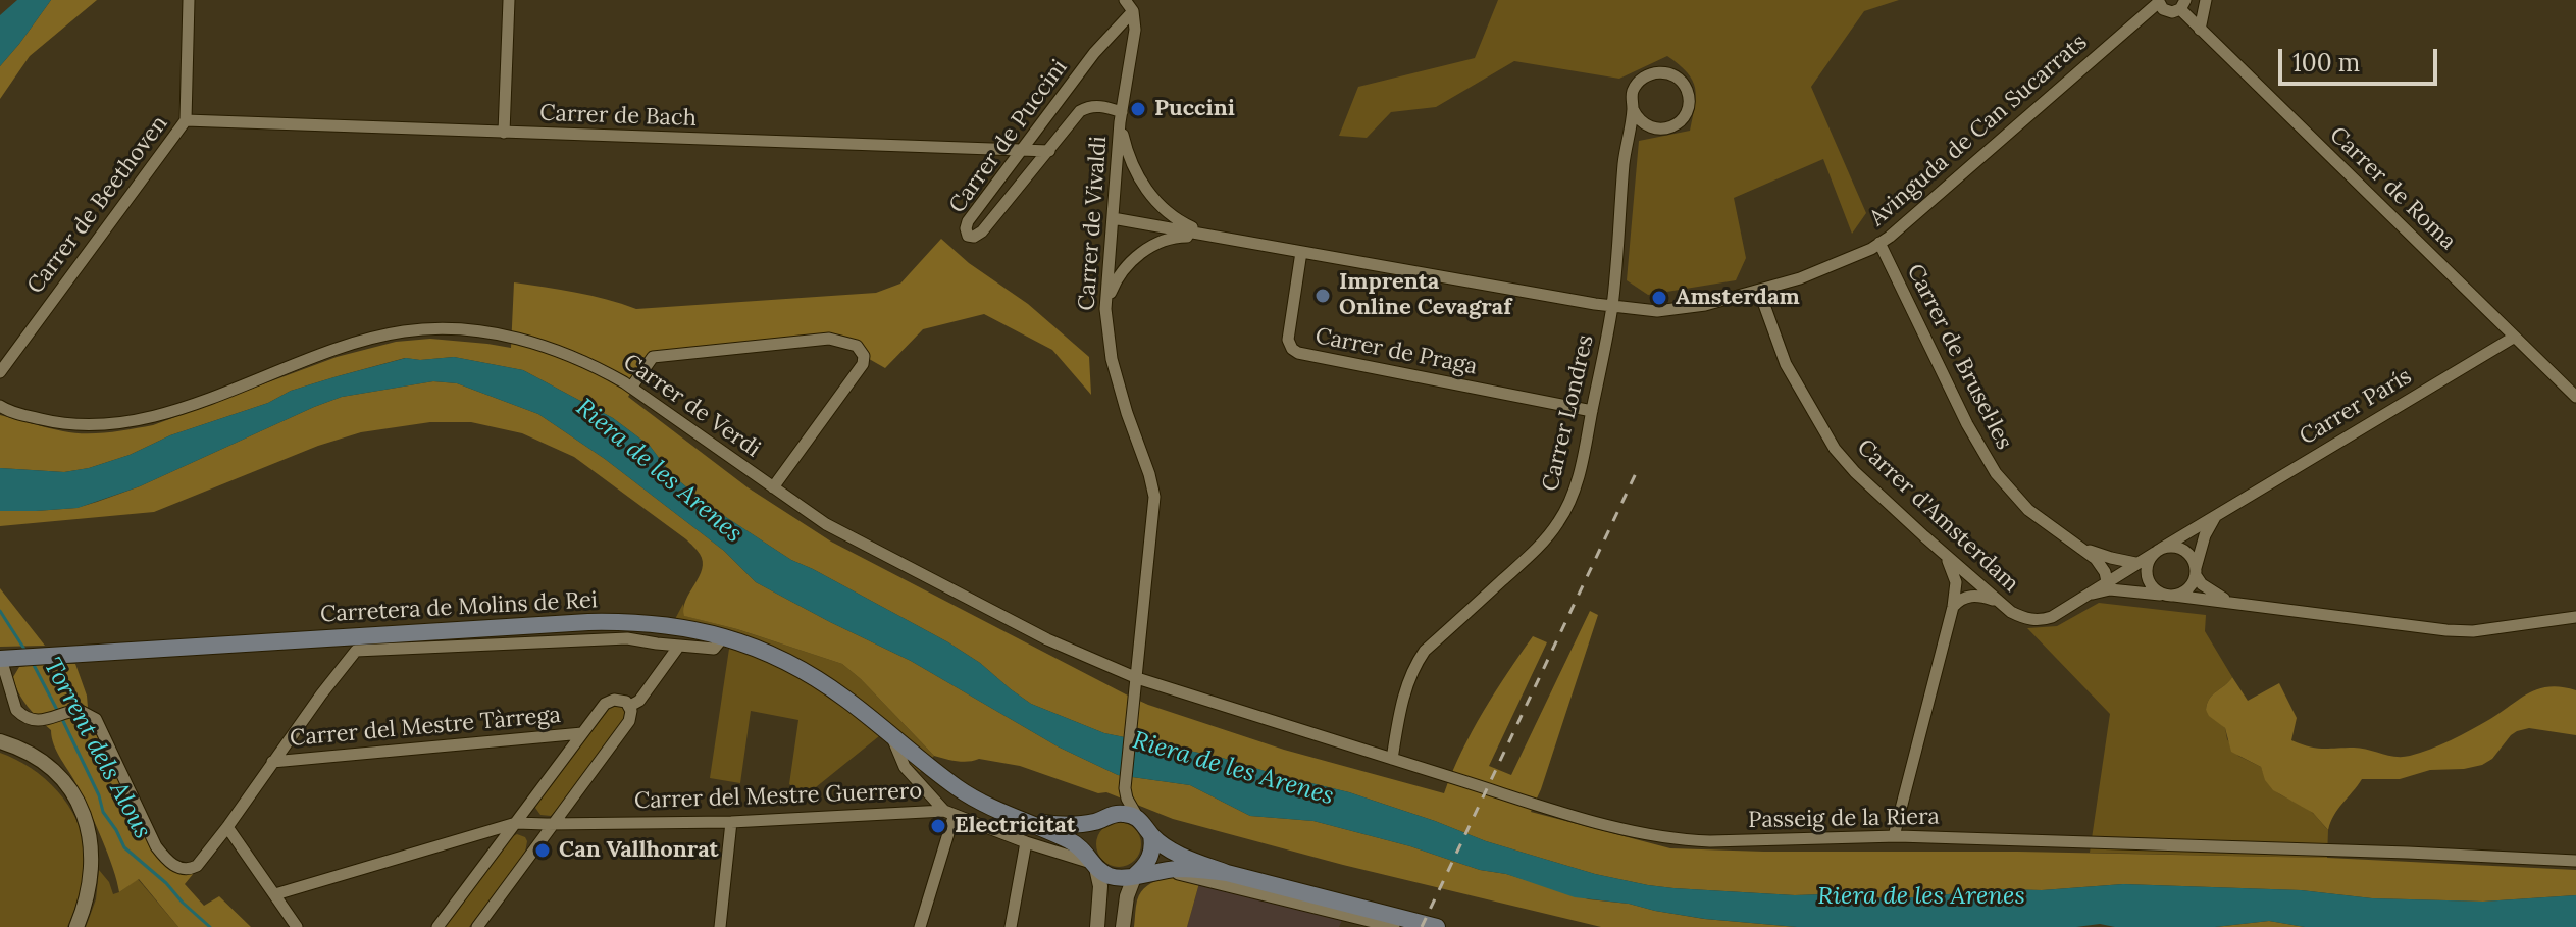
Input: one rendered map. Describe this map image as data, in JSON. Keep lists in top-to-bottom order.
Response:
{
  "streets": {
    "main road": ["Carretera de Molins de Rei"],
    "street": [
      "Carrer de Bach",
      "Avinguda de Can Sucarrats",
      "Carrer de Puccini",
      "Carrer de Roma",
      "Carrer de Beethoven",
      "Carrer de Vivaldi",
      "Carrer de Praga",
      "Carrer de Brusel·les",
      "Carrer de Verdi",
      "Carrer París",
      "Carrer Londres",
      "Carrer d'Amsterdam",
      "Carrer del Mestre Tàrrega",
      "Carrer del Mestre Guerrero",
      "Passeig de la Riera"
    ]
  },
  "crossings": [
    ["Carrer de Bach", "Carrer de Puccini"],
    ["Carrer de Bach", "Carrer de Beethoven"],
    ["Avinguda de Can Sucarrats", "Carrer de Puccini"],
    ["Avinguda de Can Sucarrats", "Carrer de Vivaldi"],
    ["Avinguda de Can Sucarrats", "Carrer de Praga"],
    ["Avinguda de Can Sucarrats", "Carrer de Brusel·les"],
    ["Avinguda de Can Sucarrats", "Carrer Londres"],
    ["Avinguda de Can Sucarrats", "Carrer d'Amsterdam"],
    ["Carrer de Puccini", "Carrer de Vivaldi"],
    ["Carrer de Roma", "Carrer París"],
    ["Carrer de Vivaldi", "Carrer de Verdi"],
    ["Carrer de Vivaldi", "Carretera de Molins de Rei"],
    ["Carrer de Vivaldi", "Carrer del Mestre Guerrero"],
    ["Carrer de Vivaldi", "Passeig de la Riera"],
    ["Carrer de Praga", "Carrer Londres"],
    ["Carrer de Brusel·les", "Carrer d'Amsterdam"],
    ["Carrer de Verdi", "Passeig de la Riera"],
    ["Carrer París", "Carrer d'Amsterdam"],
    ["Carrer Londres", "Passeig de la Riera"],
    ["Carretera de Molins de Rei", "Carrer del Mestre Guerrero"]
  ],
  "water": ["Riera de les Arenes", "Torrent dels Alous"],
  "places": [
    "Puccini",
    "Imprenta Online Cevagraf",
    "Amsterdam",
    "Electricitat",
    "Can Vallhonrat"
  ],
  "scale_bar": "100 m"
}
